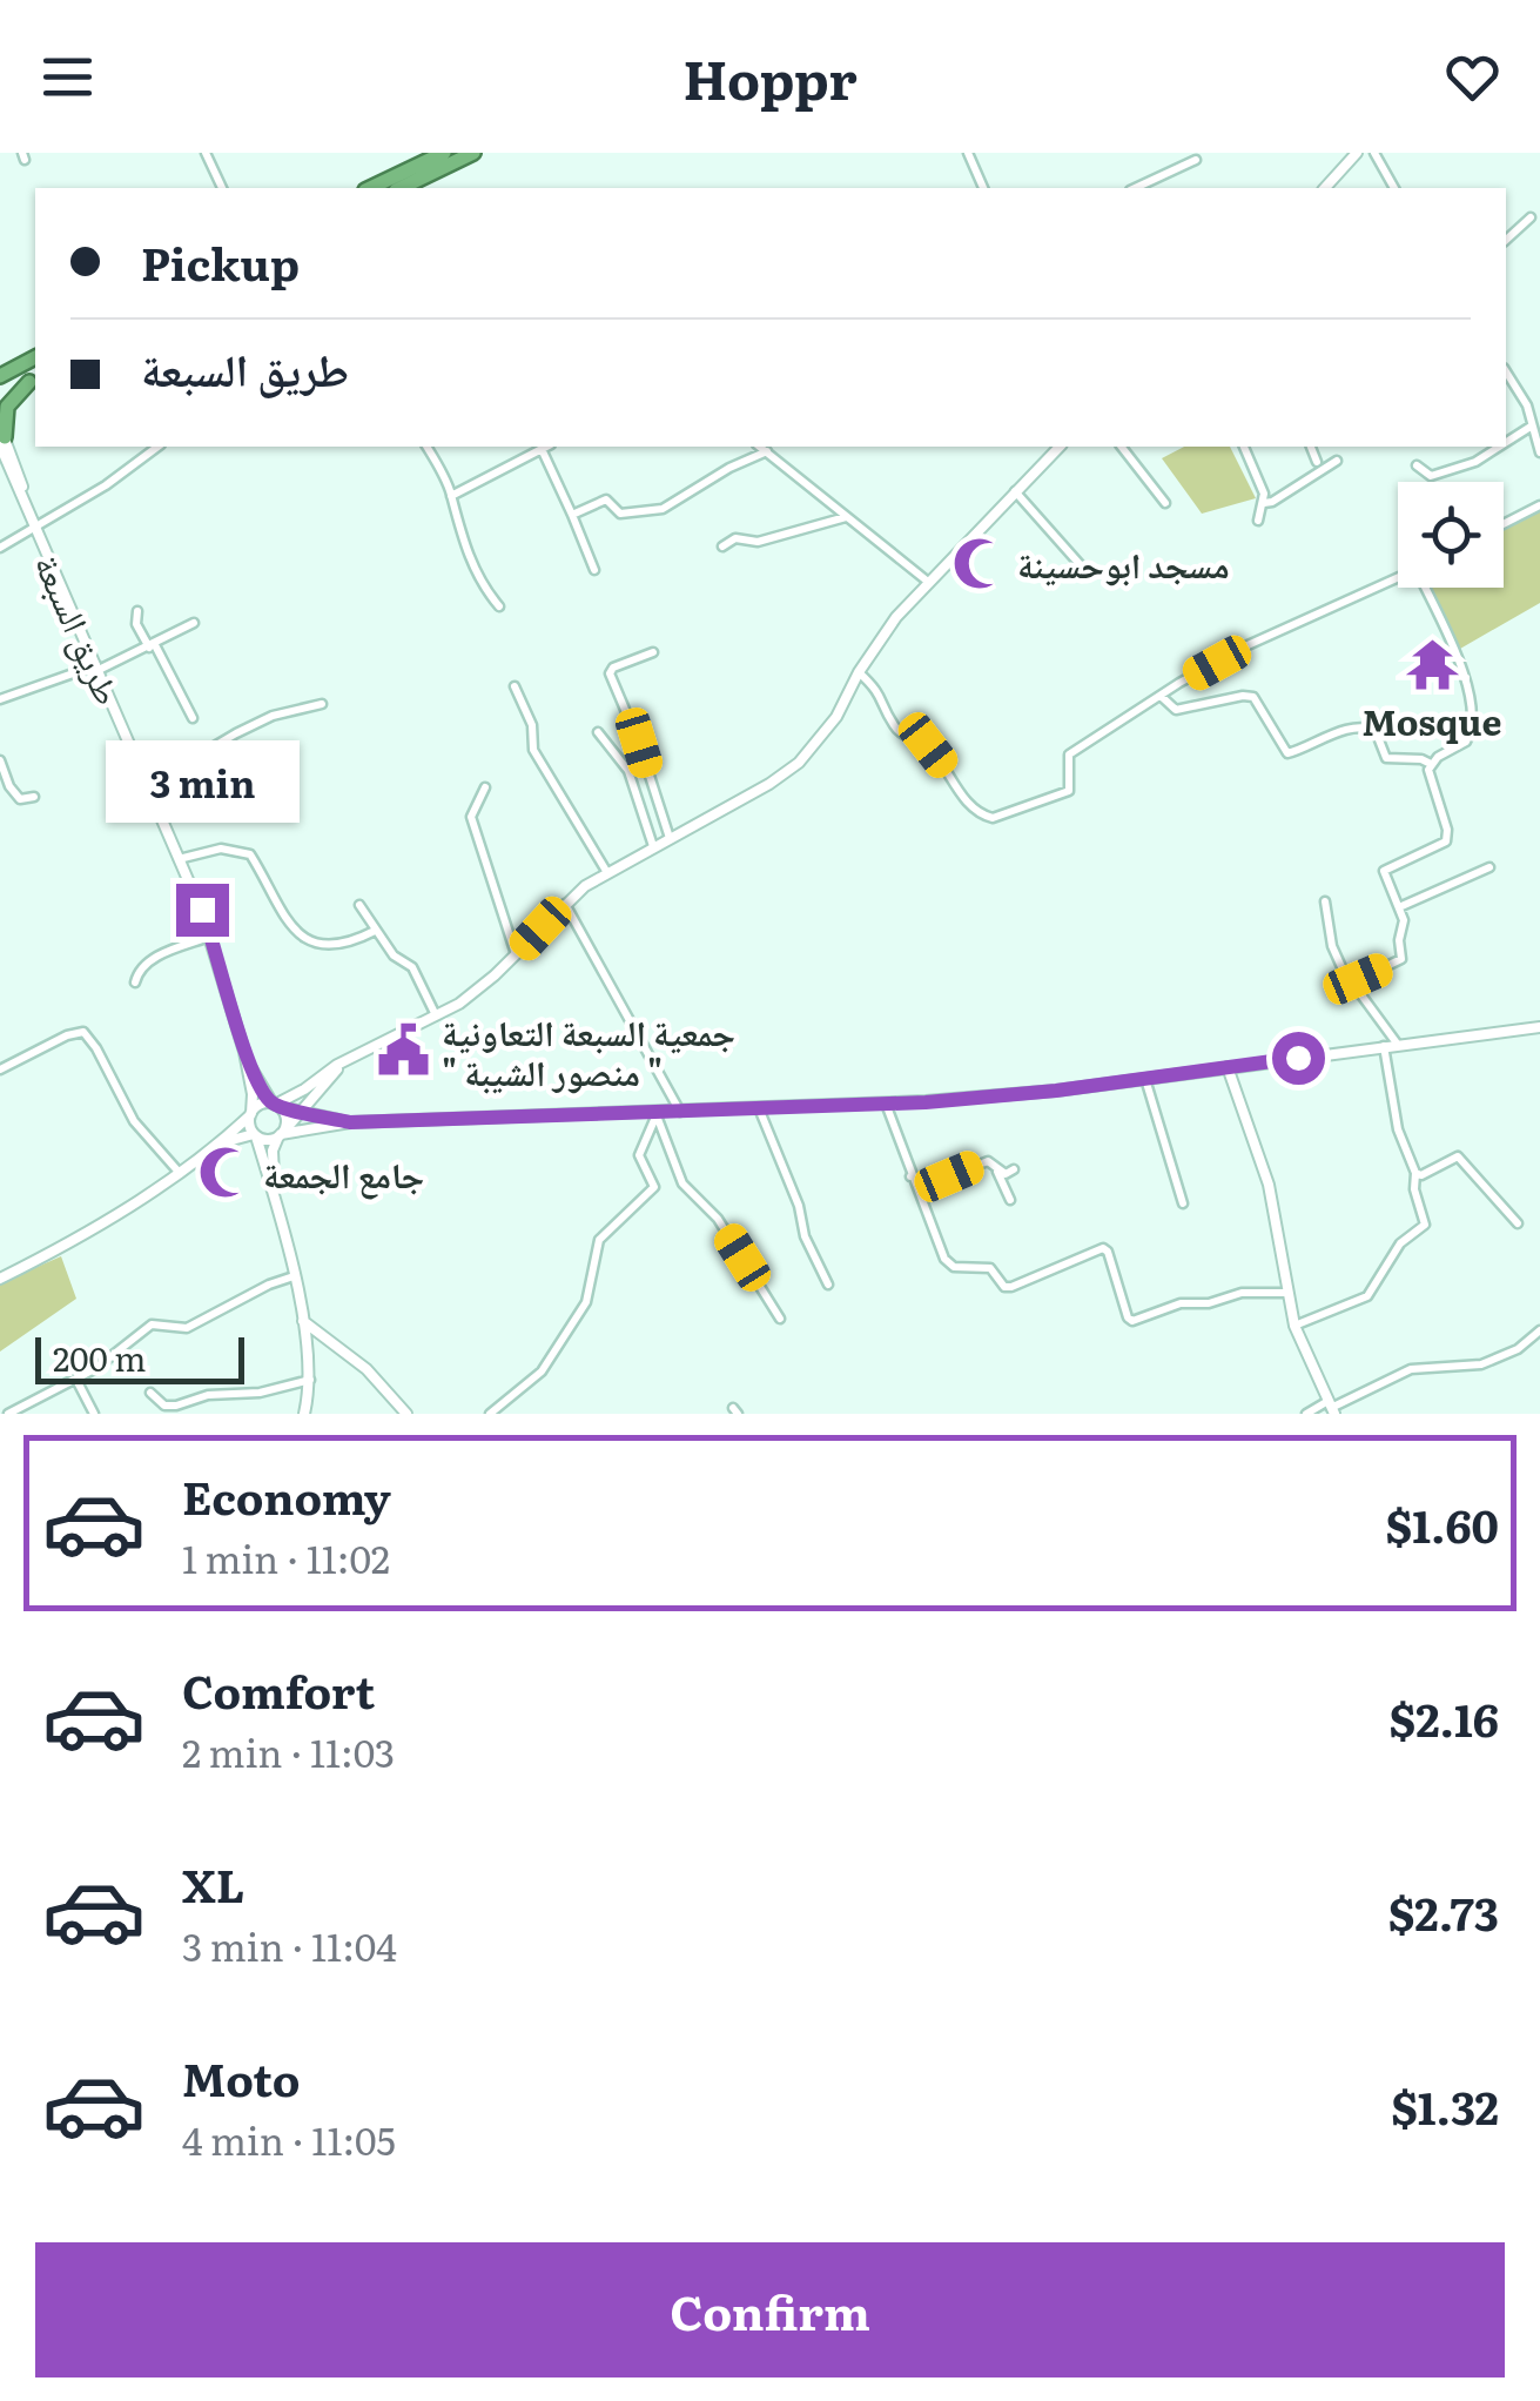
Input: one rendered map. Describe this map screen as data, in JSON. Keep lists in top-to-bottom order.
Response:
{
  "streets": {
    "street": ["طريق السبعة"]
  },
  "places": {
    "mosque": ["مسجد ابوحسينة", "جامع الجمعة"],
    "temple": ["Mosque"],
    "public building": ["جمعية السبعة التعاونية \" منصور الشيبة \""]
  },
  "scale_bar": "200 m",
  "page": {
    "header": "Hoppr",
    "banner": ["Pickup", "طريق السبعة"],
    "bubble": "3 min",
    "scale": "200 m",
    "list": [
      {
        "name": "Economy",
        "note": "1 min · 11:02",
        "value": "$1.60"
      },
      {
        "name": "Comfort",
        "note": "2 min · 11:03",
        "value": "$2.16"
      },
      {
        "name": "XL",
        "note": "3 min · 11:04",
        "value": "$2.73"
      },
      {
        "name": "Moto",
        "note": "4 min · 11:05",
        "value": "$1.32"
      }
    ],
    "buttons": "Confirm"
  }
}
